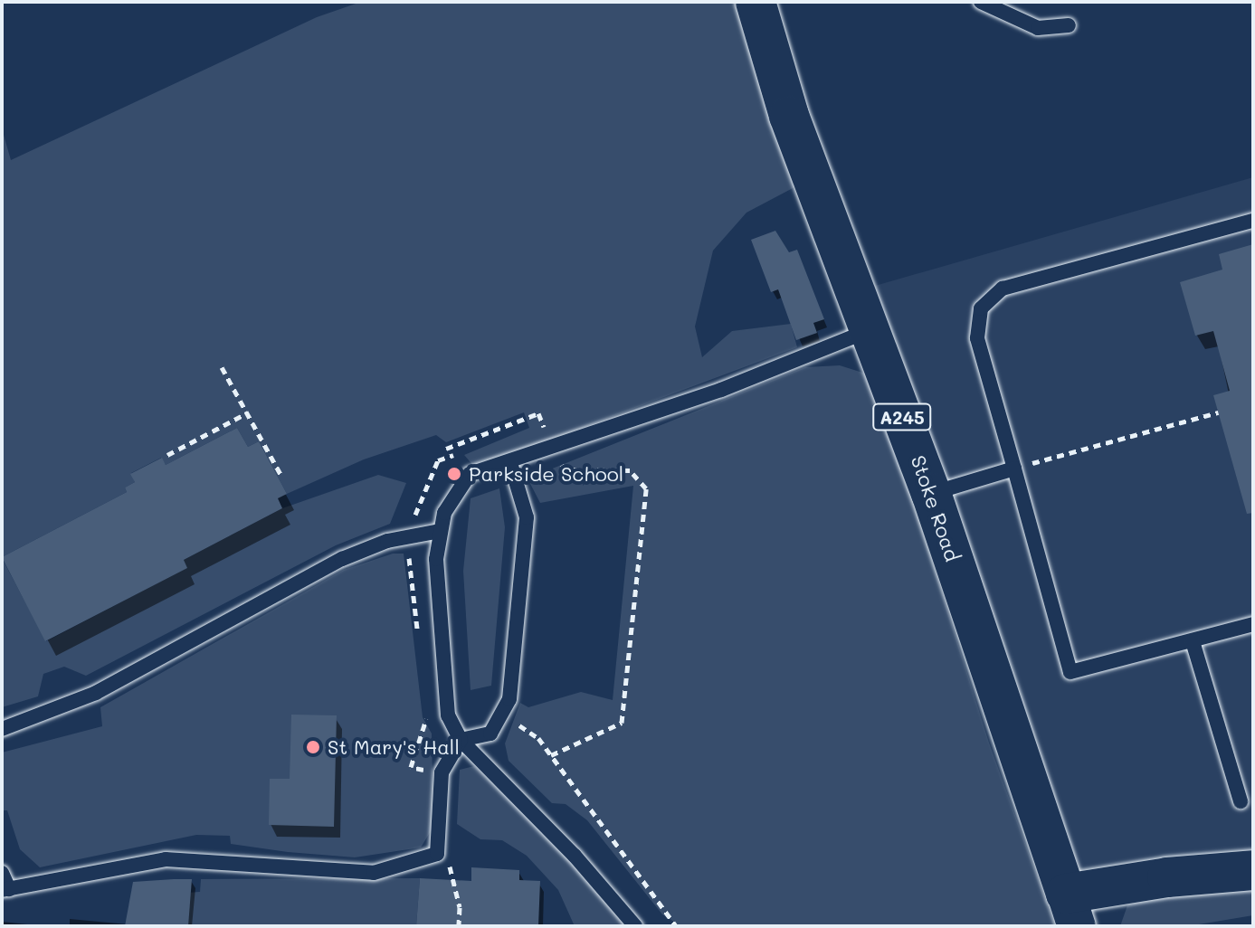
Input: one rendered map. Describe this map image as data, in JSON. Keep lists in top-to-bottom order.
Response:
{
  "streets": {
    "main road": ["A245", "Stoke Road"]
  },
  "crossings": [
    ["A245", "Stoke Road"]
  ],
  "places": ["Parkside School", "St Mary's Hall"]
}
